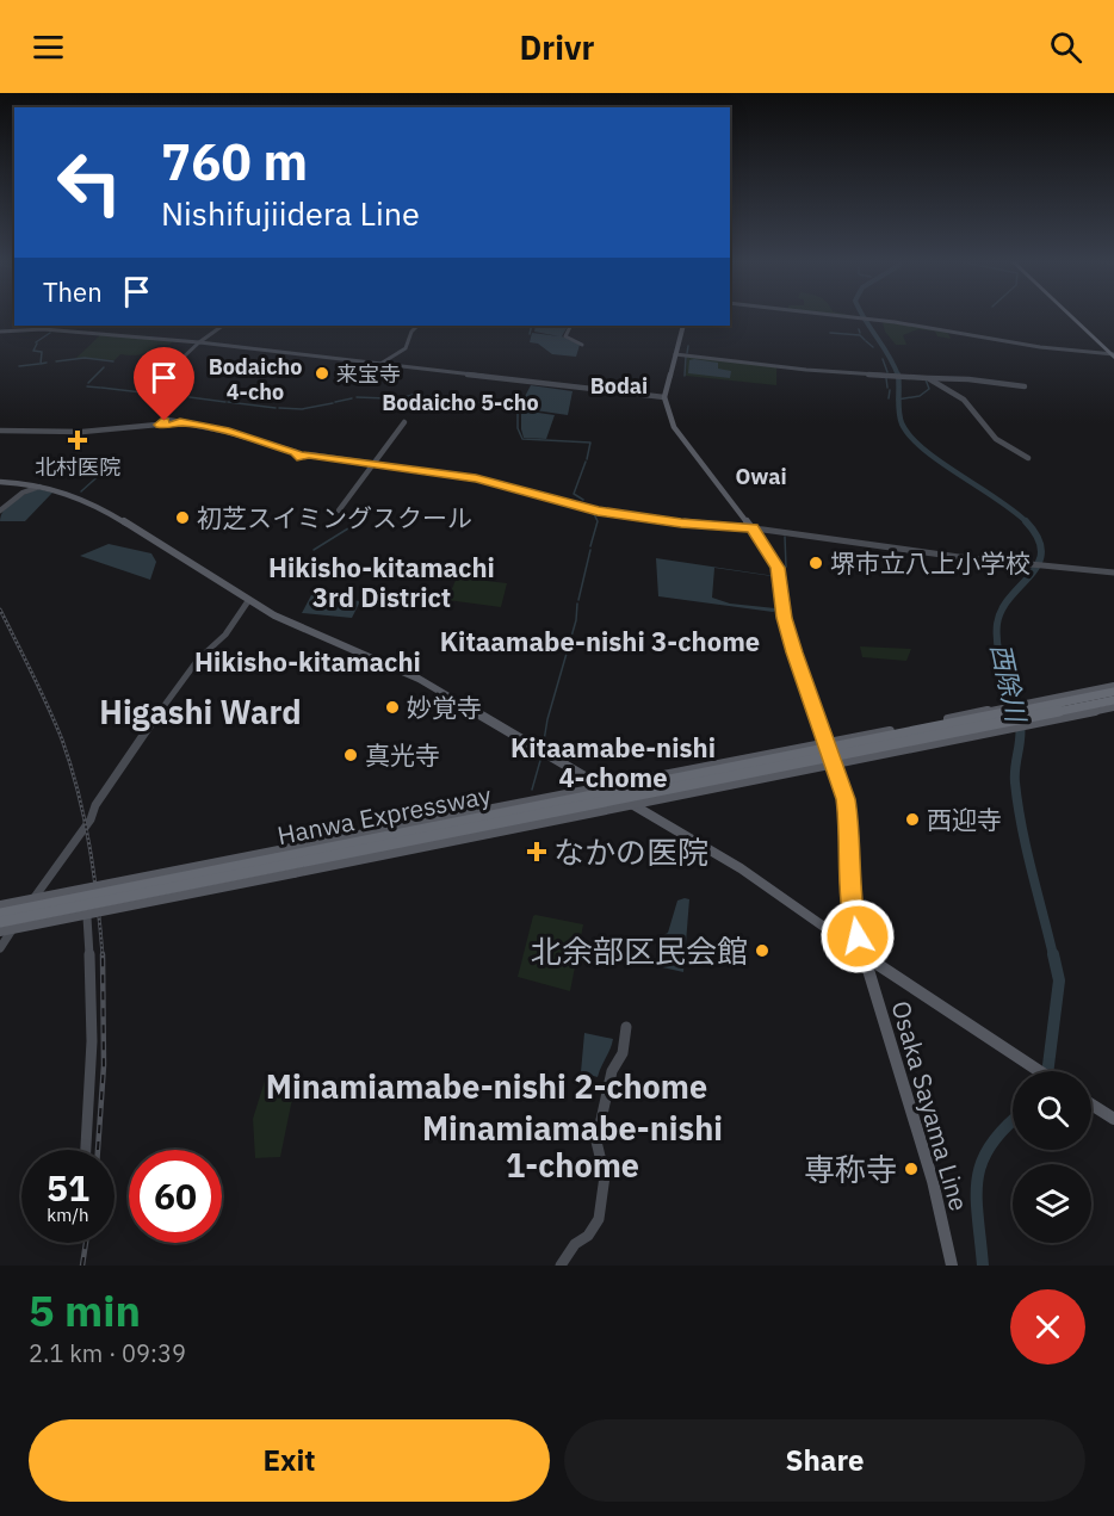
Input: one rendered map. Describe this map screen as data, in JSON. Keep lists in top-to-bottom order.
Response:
{
  "streets": {
    "highway": ["Hanwa Expressway"],
    "main road": ["Osaka Sayama Line"]
  },
  "districts": [
    "Bodaicho 4-cho",
    "Bodai",
    "Bodaicho 5-cho",
    "Owai",
    "Hikisho-kitamachi 3rd District",
    "Kitaamabe-nishi 3-chome",
    "Hikisho-kitamachi",
    "Higashi Ward",
    "Kitaamabe-nishi 4-chome",
    "Minamiamabe-nishi 2-chome",
    "Minamiamabe-nishi 1-chome"
  ],
  "water": ["西除川"],
  "places": {
    "other": [
      "来宝寺",
      "初芝スイミングスクール",
      "堺市立八上小学校",
      "妙覚寺",
      "真光寺",
      "西迎寺",
      "北余部区民会館",
      "専称寺"
    ],
    "health": ["北村医院", "なかの医院"]
  },
  "page": {
    "header": "Drivr",
    "turn": ["760 m", "Nishifujiidera Line"],
    "then": "Then",
    "speed": "51 km/h",
    "limit": "60",
    "heading": ["5 min", "2.1 km · 09:39"],
    "buttons": ["Exit", "Share"]
  }
}
